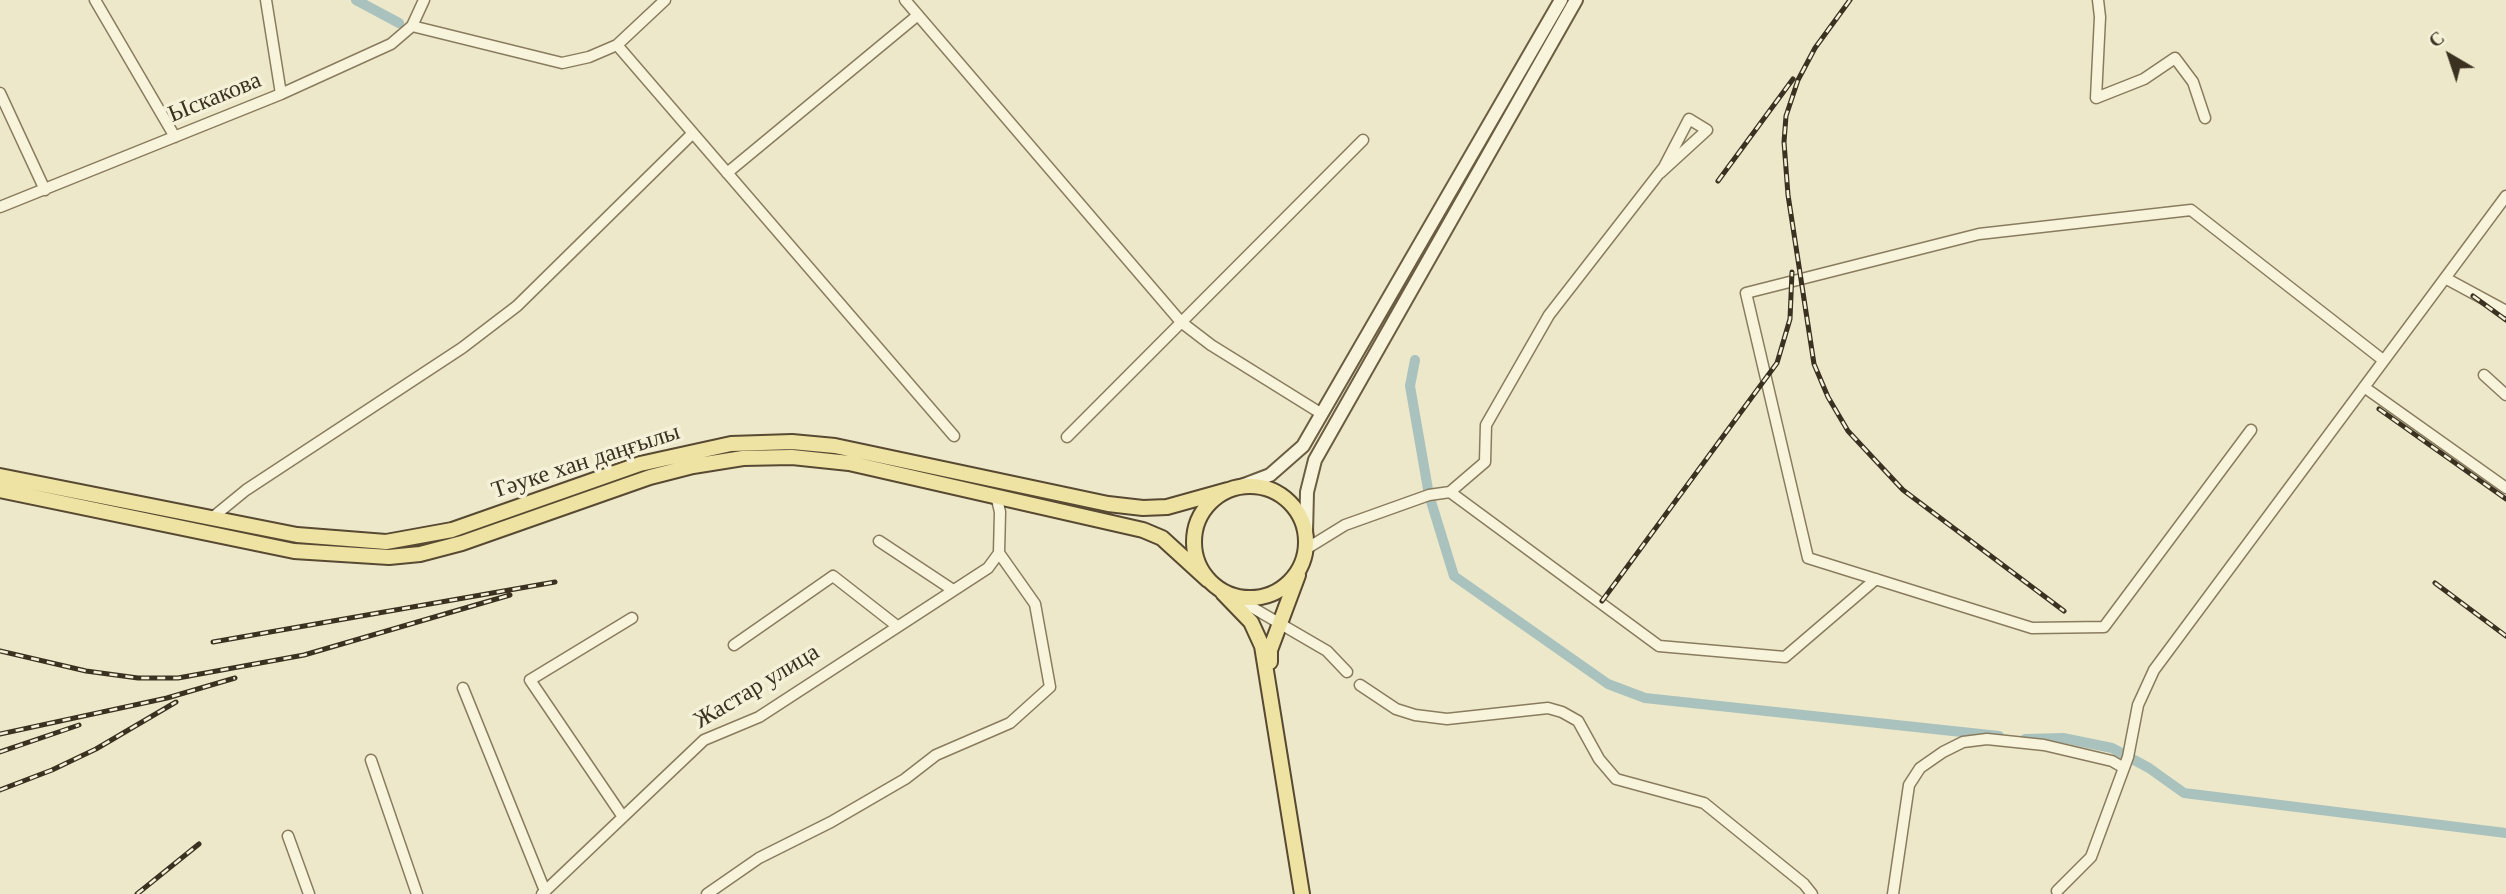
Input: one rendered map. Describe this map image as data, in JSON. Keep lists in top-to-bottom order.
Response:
{
  "streets": {
    "main road": ["Тәуке хан даңғылы"],
    "street": ["Ыскакова", "Жастар улица"]
  },
  "north": "top left"
}
